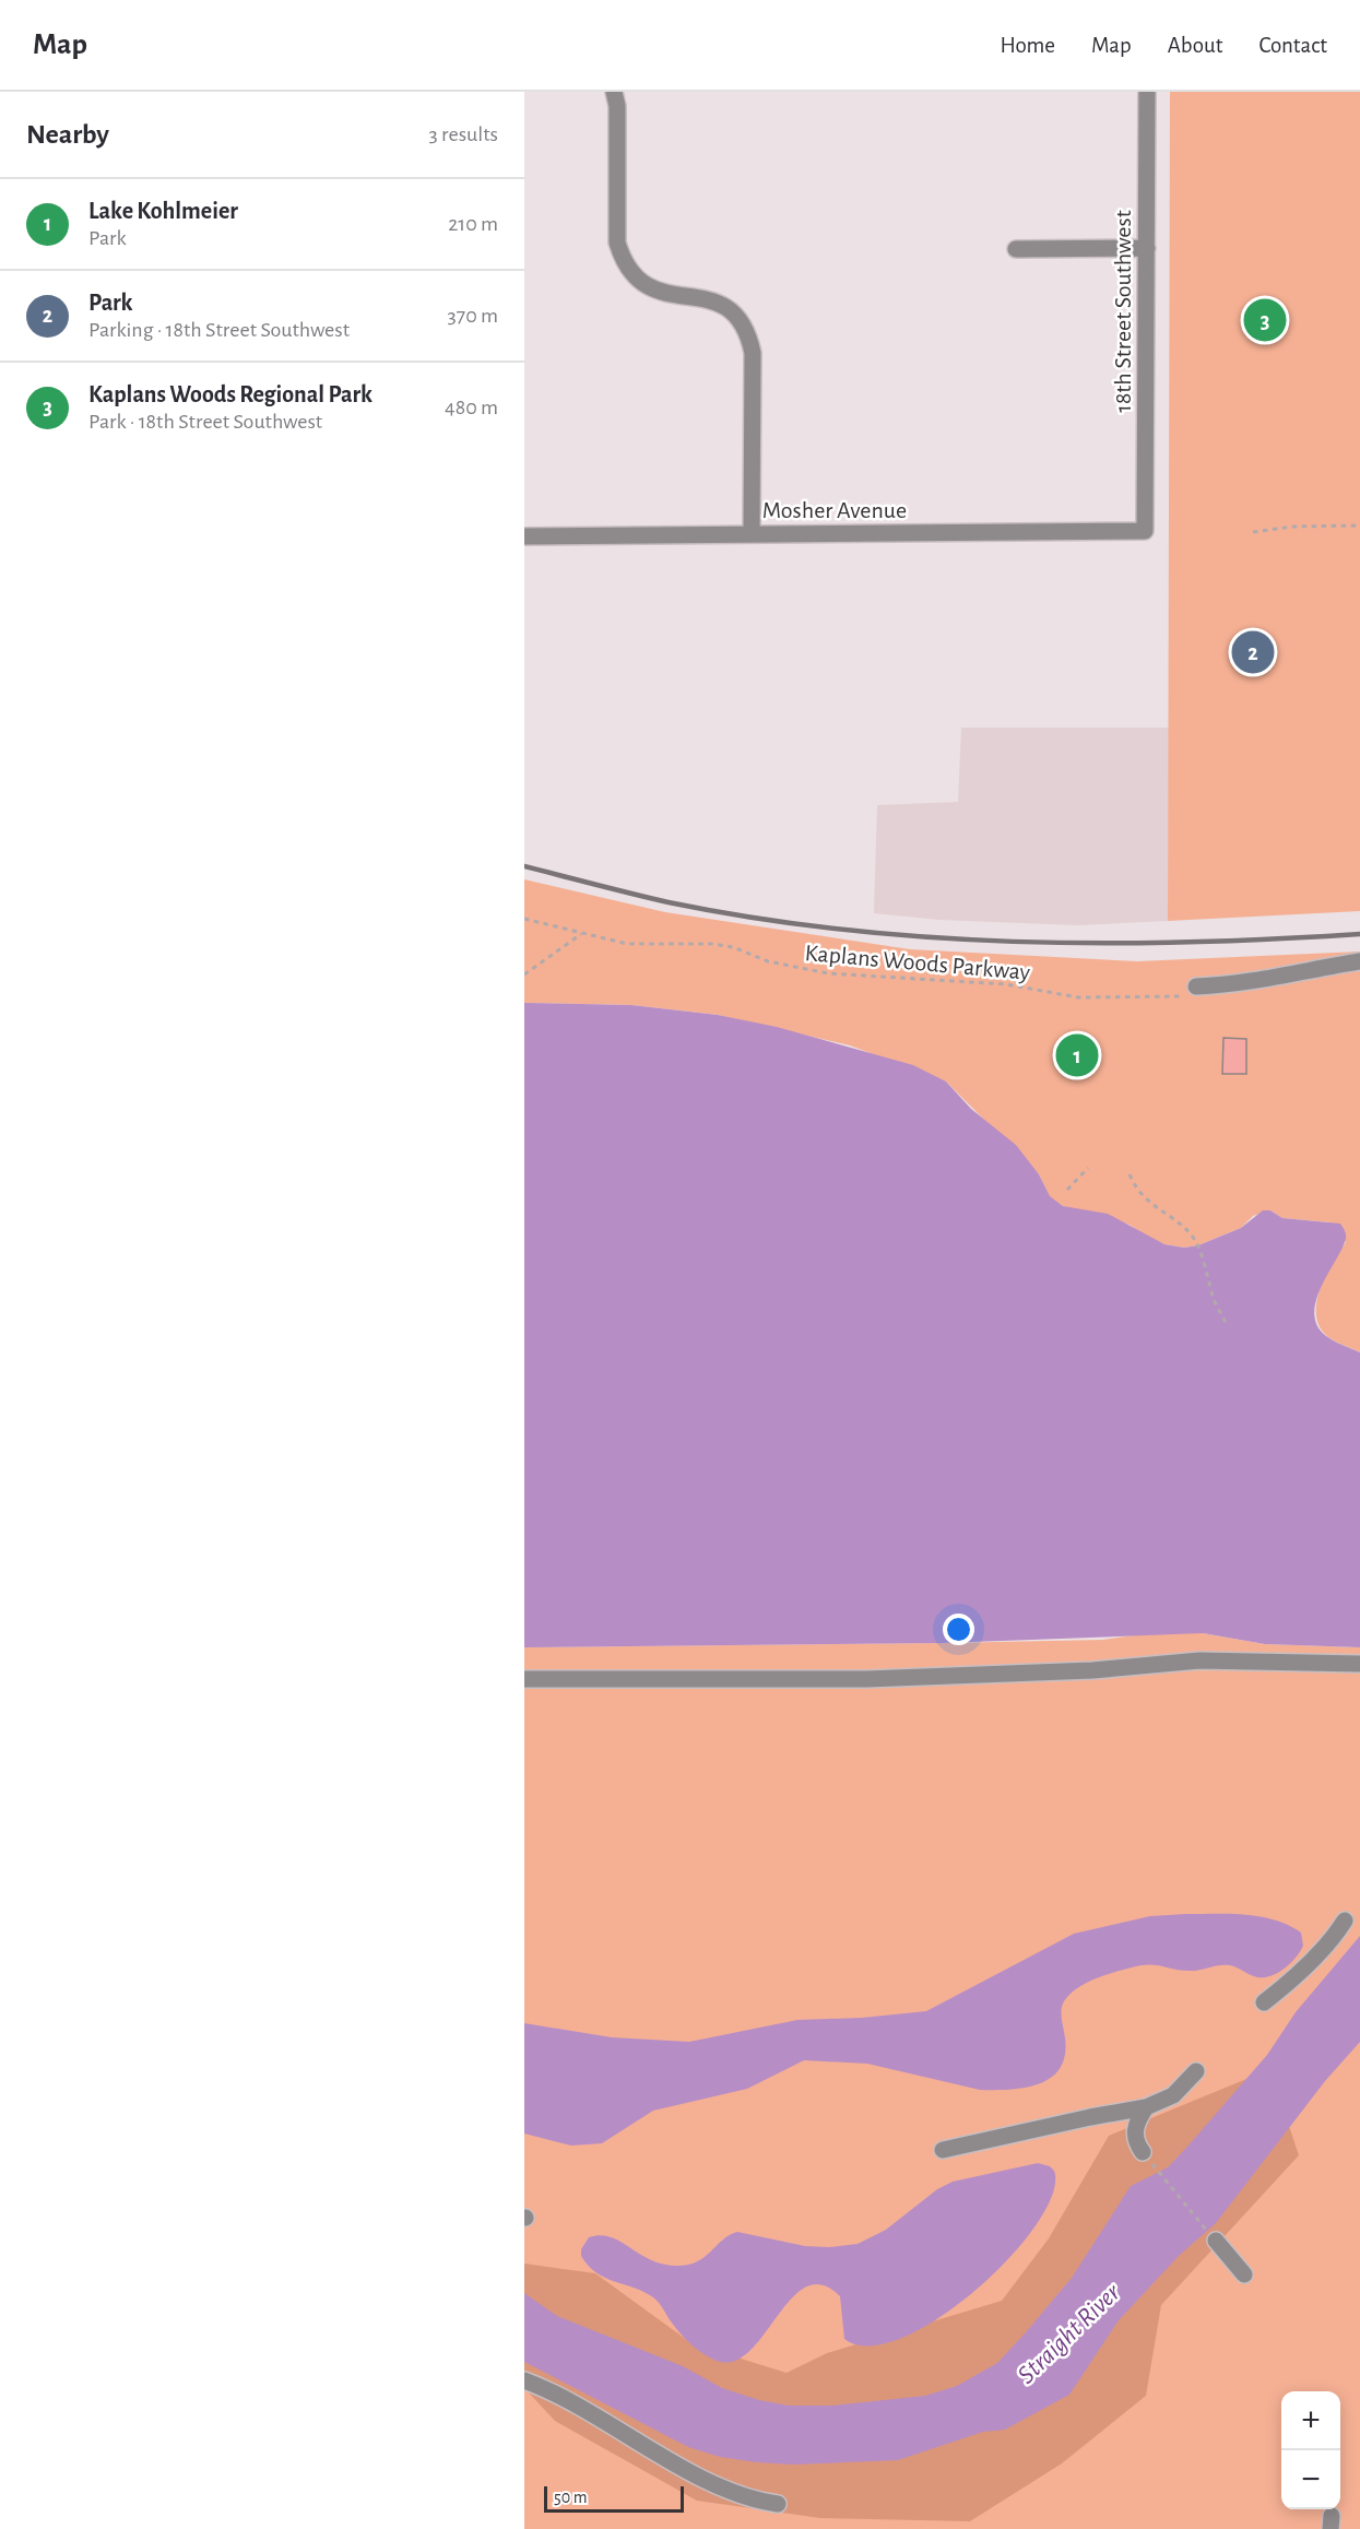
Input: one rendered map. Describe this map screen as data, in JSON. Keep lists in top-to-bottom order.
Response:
{
  "streets": {
    "street": ["18th Street Southwest", "Mosher Avenue"],
    "path": ["Kaplans Woods Parkway"]
  },
  "crossings": [
    ["18th Street Southwest", "Mosher Avenue"]
  ],
  "water": ["Straight River"],
  "scale_bar": "50 m",
  "page": {
    "header": "Map",
    "nav": [
      "Home",
      "Map",
      "About",
      "Contact"
    ],
    "heading": ["Nearby", "3 results"],
    "list": [
      {
        "mark": "1",
        "name": "Lake Kohlmeier",
        "note": "Park",
        "value": "210 m"
      },
      {
        "mark": "2",
        "name": "Park",
        "note": "Parking · 18th Street Southwest",
        "value": "370 m"
      },
      {
        "mark": "3",
        "name": "Kaplans Woods Regional Park",
        "note": "Park · 18th Street Southwest",
        "value": "480 m"
      }
    ],
    "pins": ["3", "2", "1"],
    "map_buttons": ["+", "−"],
    "scale": "50 m"
  }
}
